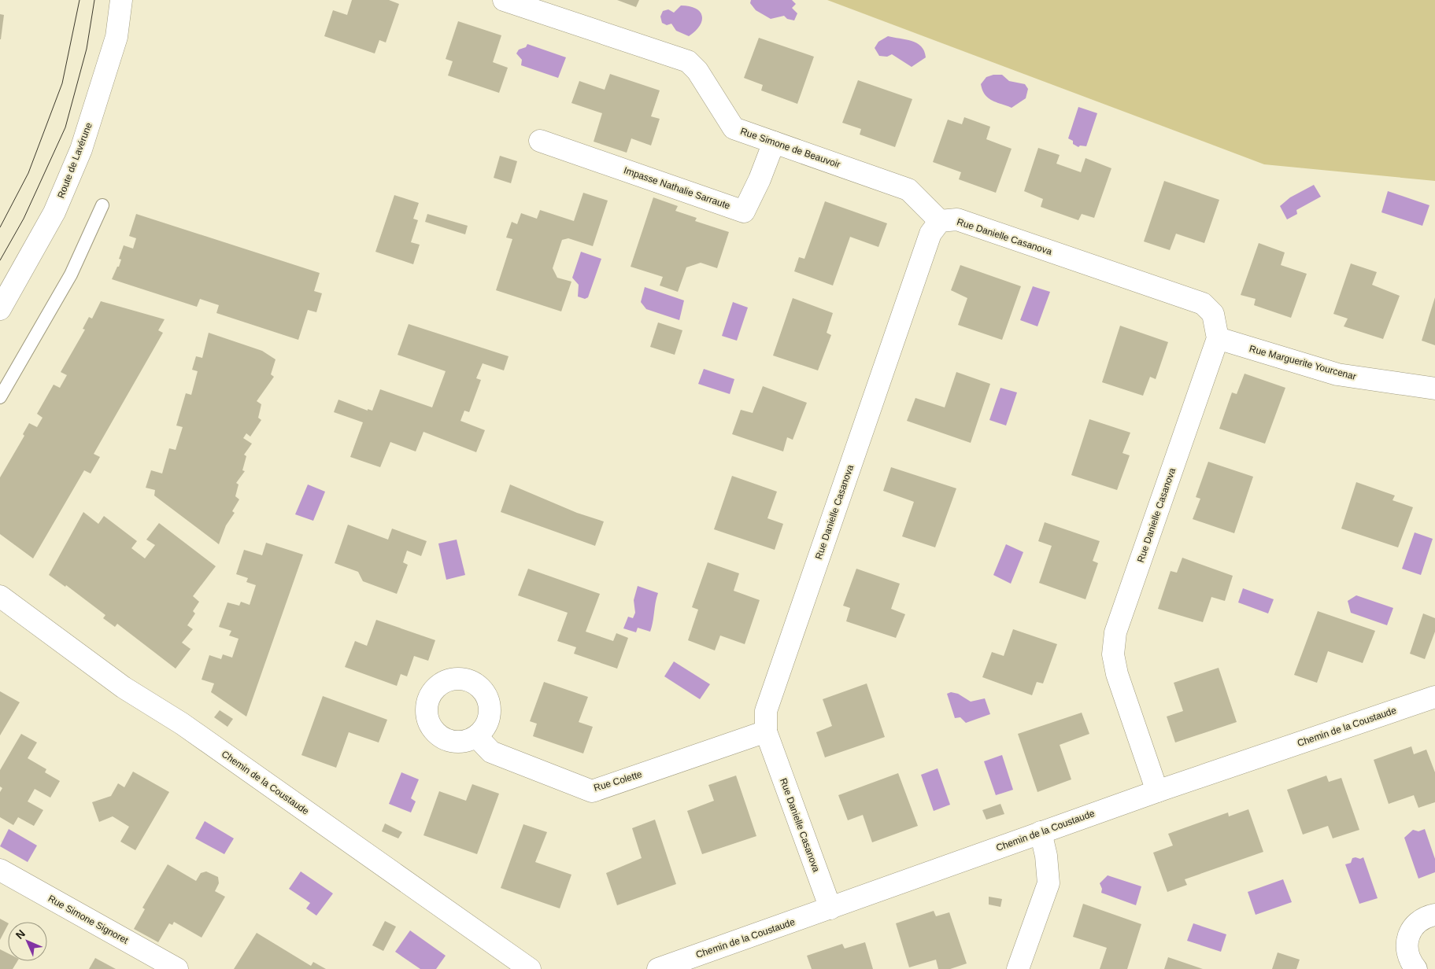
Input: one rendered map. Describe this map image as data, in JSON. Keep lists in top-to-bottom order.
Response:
{
  "streets": {
    "street": [
      "Rue Simone de Beauvoir",
      "Route de Lavérune",
      "Impasse Nathalie Sarraute",
      "Rue Danielle Casanova",
      "Rue Marguerite Yourcenar",
      "Chemin de la Coustaude",
      "Rue Colette",
      "Rue Simone Signoret"
    ]
  },
  "crossings": [
    ["Rue Simone de Beauvoir", "Impasse Nathalie Sarraute"],
    ["Rue Simone de Beauvoir", "Rue Danielle Casanova"],
    ["Rue Danielle Casanova", "Rue Marguerite Yourcenar"],
    ["Rue Danielle Casanova", "Chemin de la Coustaude"],
    ["Rue Danielle Casanova", "Rue Colette"]
  ],
  "north": "top left"
}
